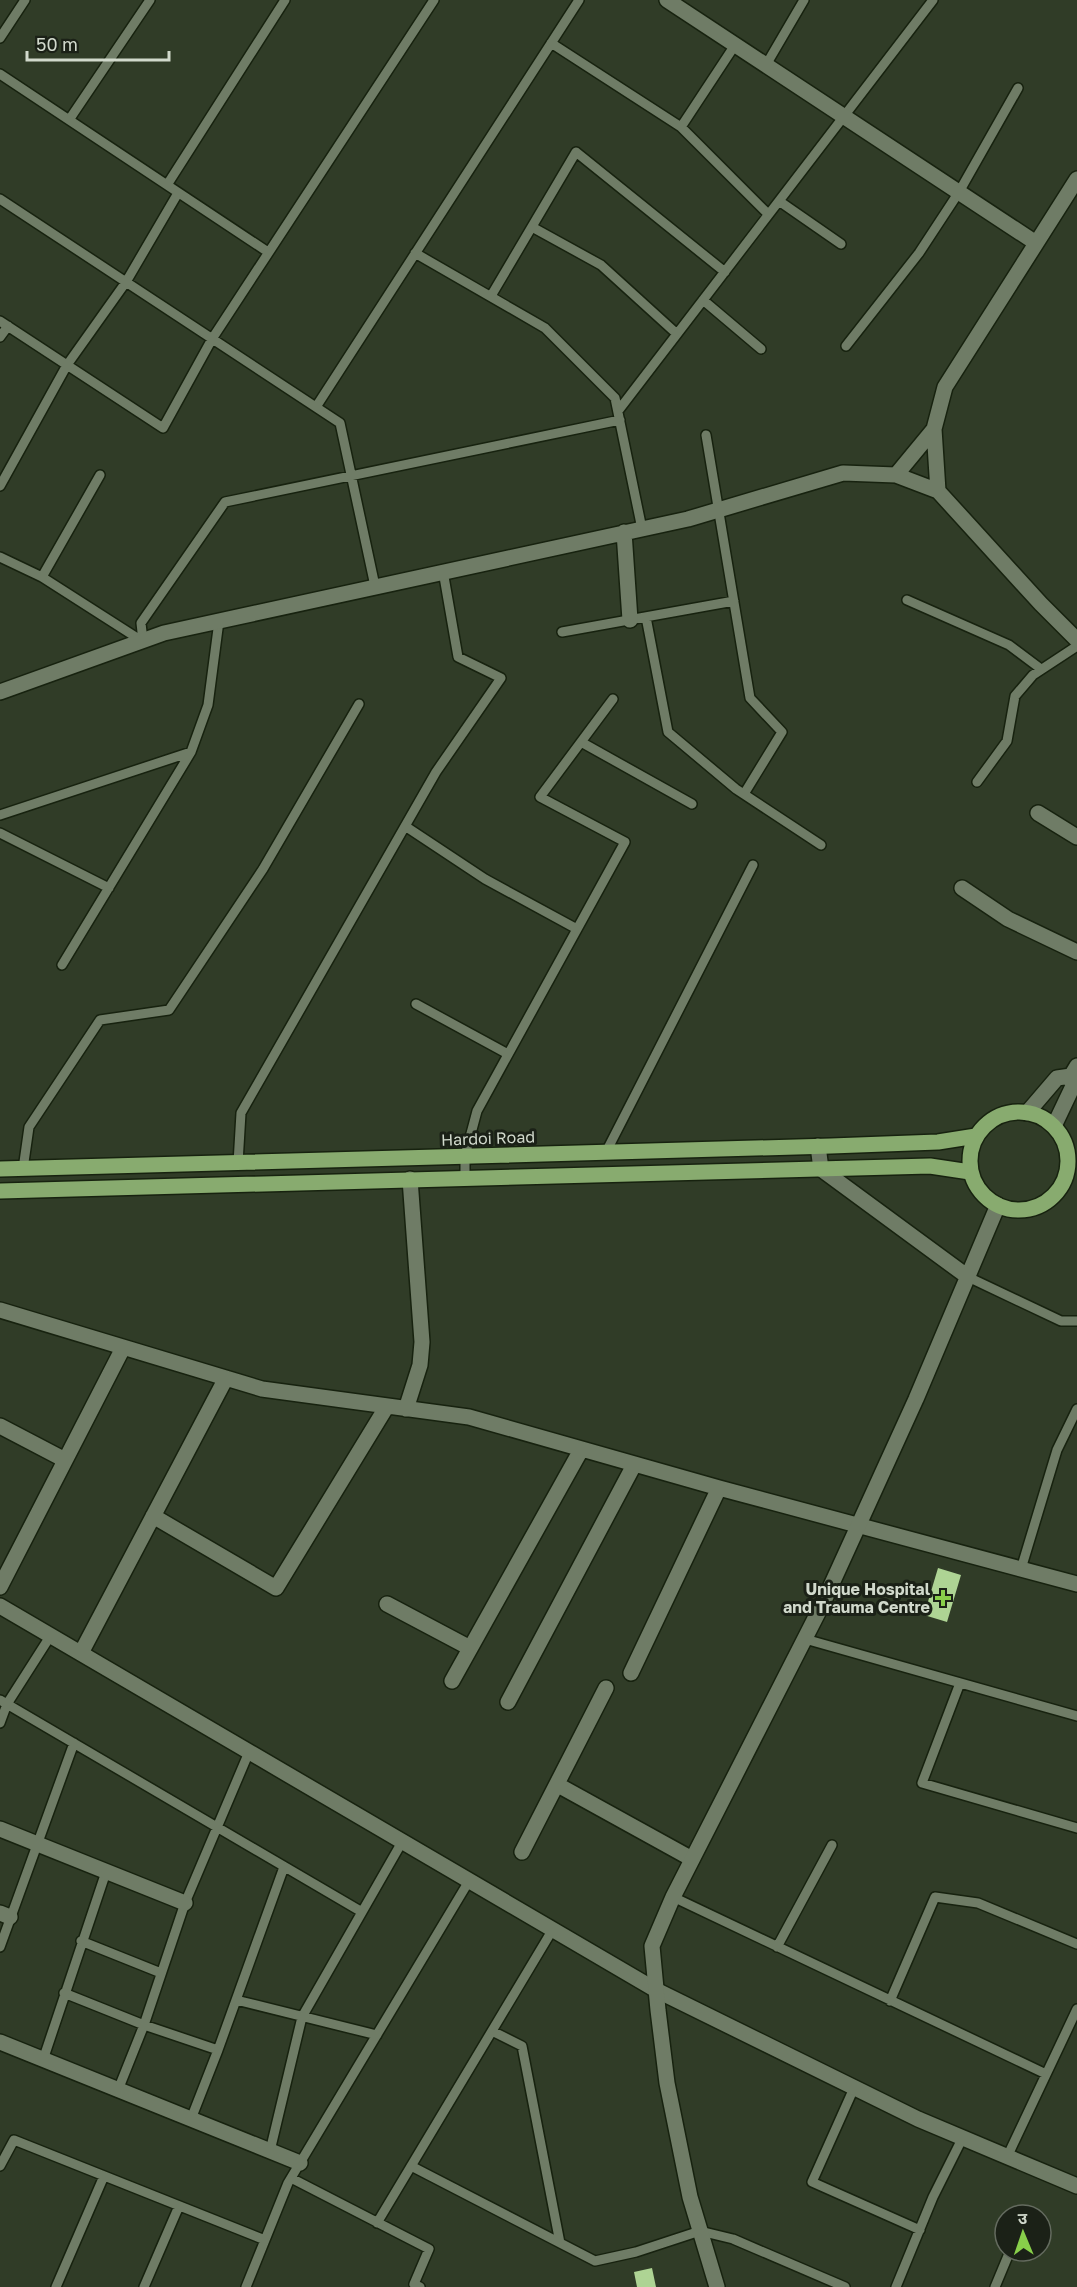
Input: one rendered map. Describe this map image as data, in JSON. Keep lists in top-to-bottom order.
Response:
{
  "streets": {
    "main road": ["Hardoi Road"]
  },
  "places": {
    "health": ["Unique Hospital and Trauma Centre"]
  },
  "scale_bar": "50 m",
  "north": "top"
}
